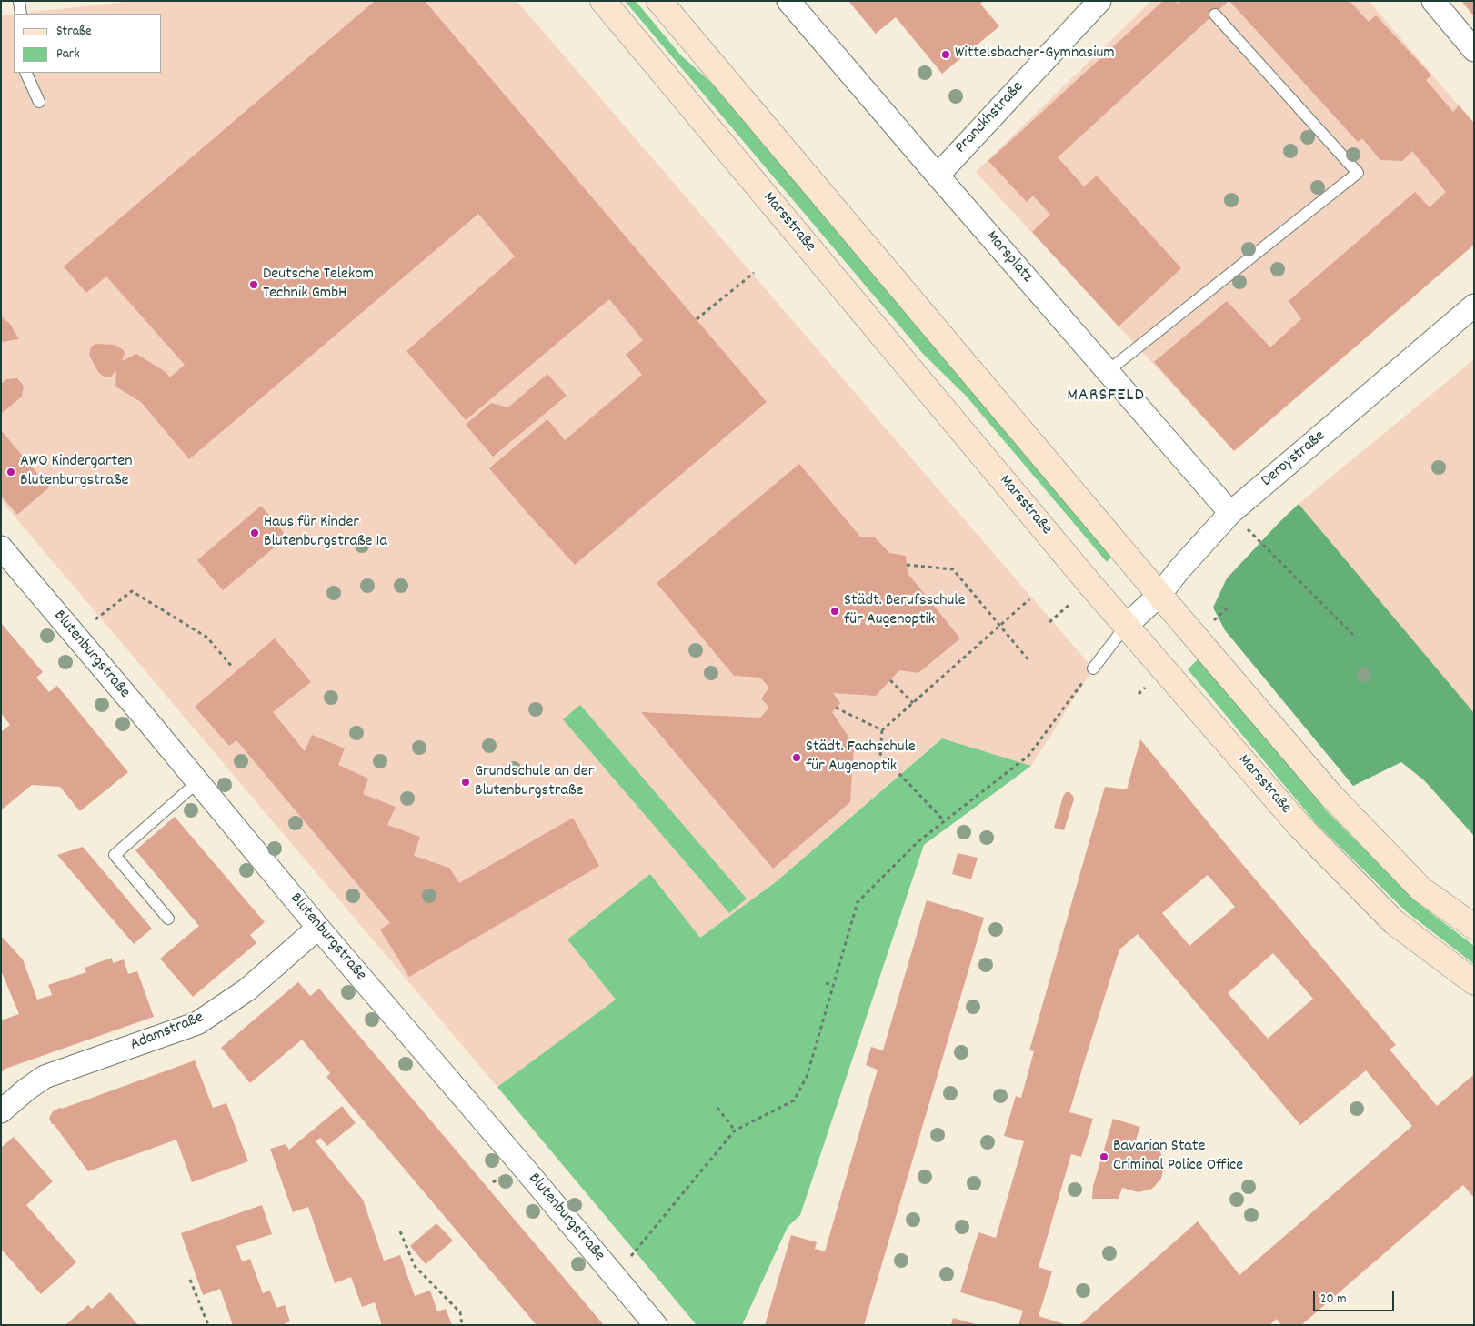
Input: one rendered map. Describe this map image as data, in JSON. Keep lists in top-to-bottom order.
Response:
{
  "streets": {
    "main road": ["Marsstraße"],
    "street": [
      "Pranckhstraße",
      "Marsplatz",
      "Deroystraße",
      "Blutenburgstraße",
      "Adamstraße"
    ]
  },
  "crossings": [
    ["Pranckhstraße", "Marsplatz"],
    ["Marsstraße", "Deroystraße"],
    ["Marsplatz", "Deroystraße"],
    ["Blutenburgstraße", "Adamstraße"]
  ],
  "districts": ["MARSFELD"],
  "places": [
    "Wittelsbacher-Gymnasium",
    "Deutsche Telekom Technik GmbH",
    "AWO Kindergarten Blutenburgstraße",
    "Haus für Kinder Blutenburgstraße 1a",
    "Städt. Berufsschule für Augenoptik",
    "Städt. Fachschule für Augenoptik",
    "Grundschule an der Blutenburgstraße",
    "Bavarian State Criminal Police Office"
  ],
  "legend": ["Straße", "Park"],
  "scale_bar": "20 m"
}
